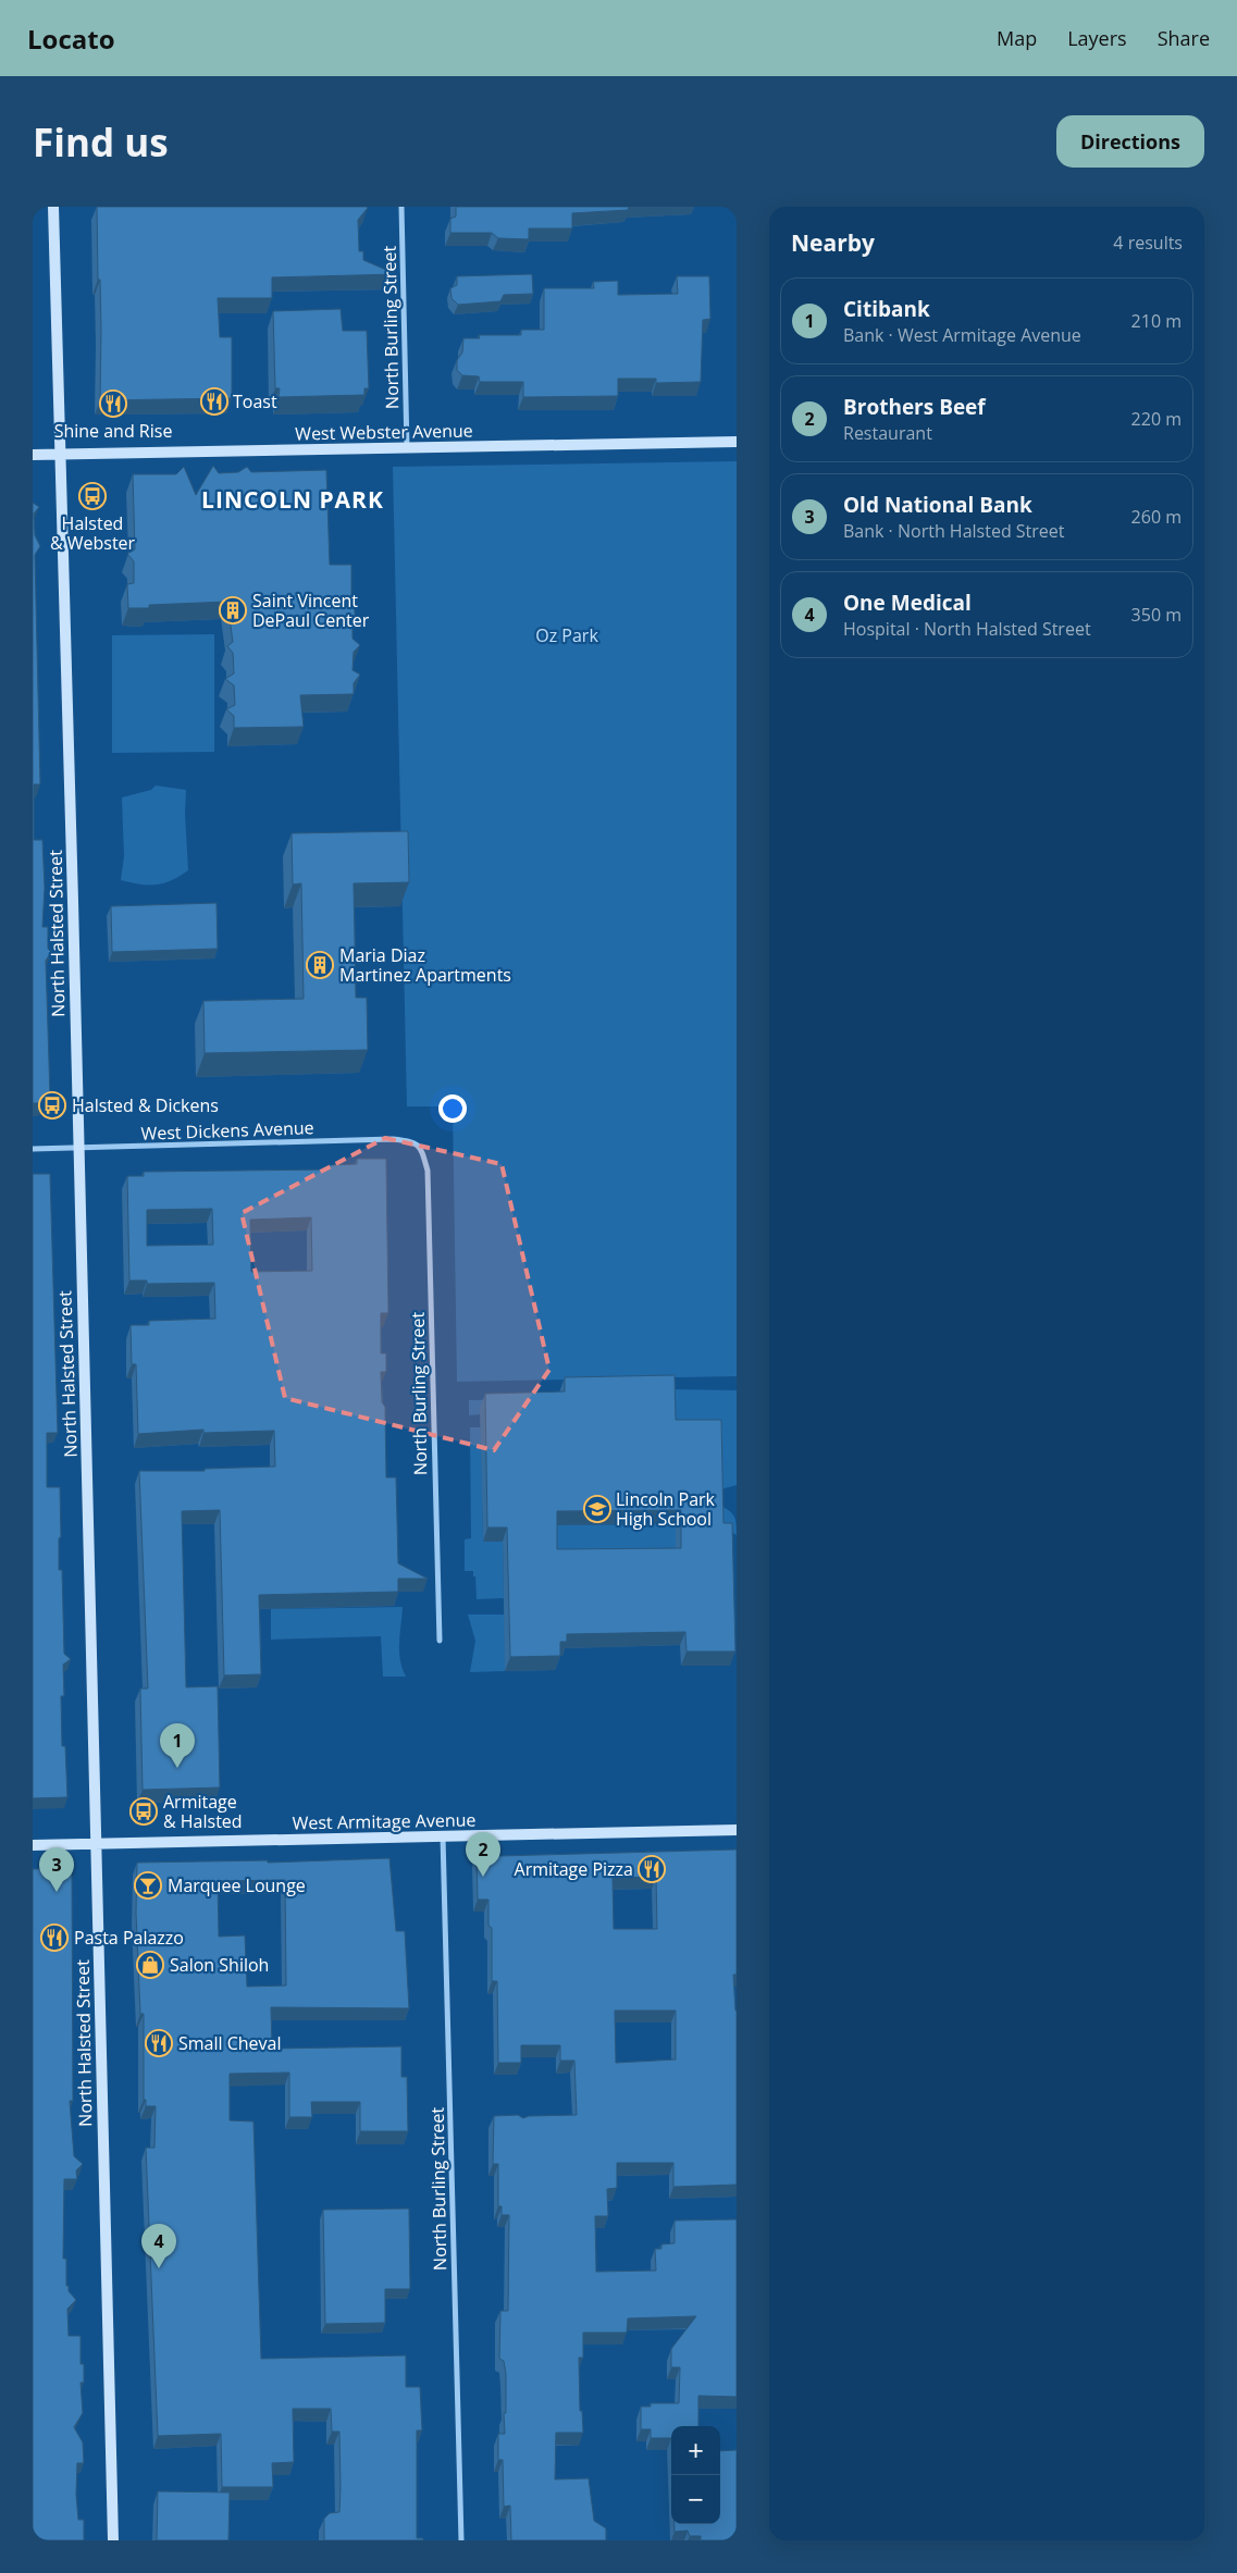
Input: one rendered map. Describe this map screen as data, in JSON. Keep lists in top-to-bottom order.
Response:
{
  "streets": {
    "main road": ["West Webster Avenue", "North Halsted Street", "West Armitage Avenue"],
    "street": ["North Burling Street", "West Dickens Avenue"]
  },
  "crossings": [
    ["North Burling Street", "West Webster Avenue"],
    ["North Burling Street", "West Dickens Avenue"],
    ["North Burling Street", "West Armitage Avenue"],
    ["West Webster Avenue", "North Halsted Street"],
    ["North Halsted Street", "West Dickens Avenue"],
    ["North Halsted Street", "West Armitage Avenue"]
  ],
  "districts": ["LINCOLN PARK"],
  "parks": ["Oz Park"],
  "places": {
    "restaurant": [
      "Toast",
      "Shine and Rise",
      "Armitage Pizza",
      "Pasta Palazzo",
      "Small Cheval"
    ],
    "bus stop": ["Halsted & Webster", "Halsted & Dickens", "Armitage & Halsted"],
    "building": ["Saint Vincent DePaul Center", "Maria Diaz Martinez Apartments"],
    "school or university": ["Lincoln Park High School"],
    "bar": ["Marquee Lounge"],
    "shop": ["Salon Shiloh"]
  },
  "page": {
    "header": "Locato",
    "nav": ["Map", "Layers", "Share"],
    "buttons": "Directions",
    "title": "Find us",
    "heading": ["Nearby", "4 results"],
    "list": [
      {
        "mark": "1",
        "name": "Citibank",
        "note": "Bank · West Armitage Avenue",
        "value": "210 m"
      },
      {
        "mark": "2",
        "name": "Brothers Beef",
        "note": "Restaurant",
        "value": "220 m"
      },
      {
        "mark": "3",
        "name": "Old National Bank",
        "note": "Bank · North Halsted Street",
        "value": "260 m"
      },
      {
        "mark": "4",
        "name": "One Medical",
        "note": "Hospital · North Halsted Street",
        "value": "350 m"
      }
    ],
    "pins": [
      "1",
      "2",
      "3",
      "4"
    ],
    "map_buttons": ["+", "−"]
  }
}
